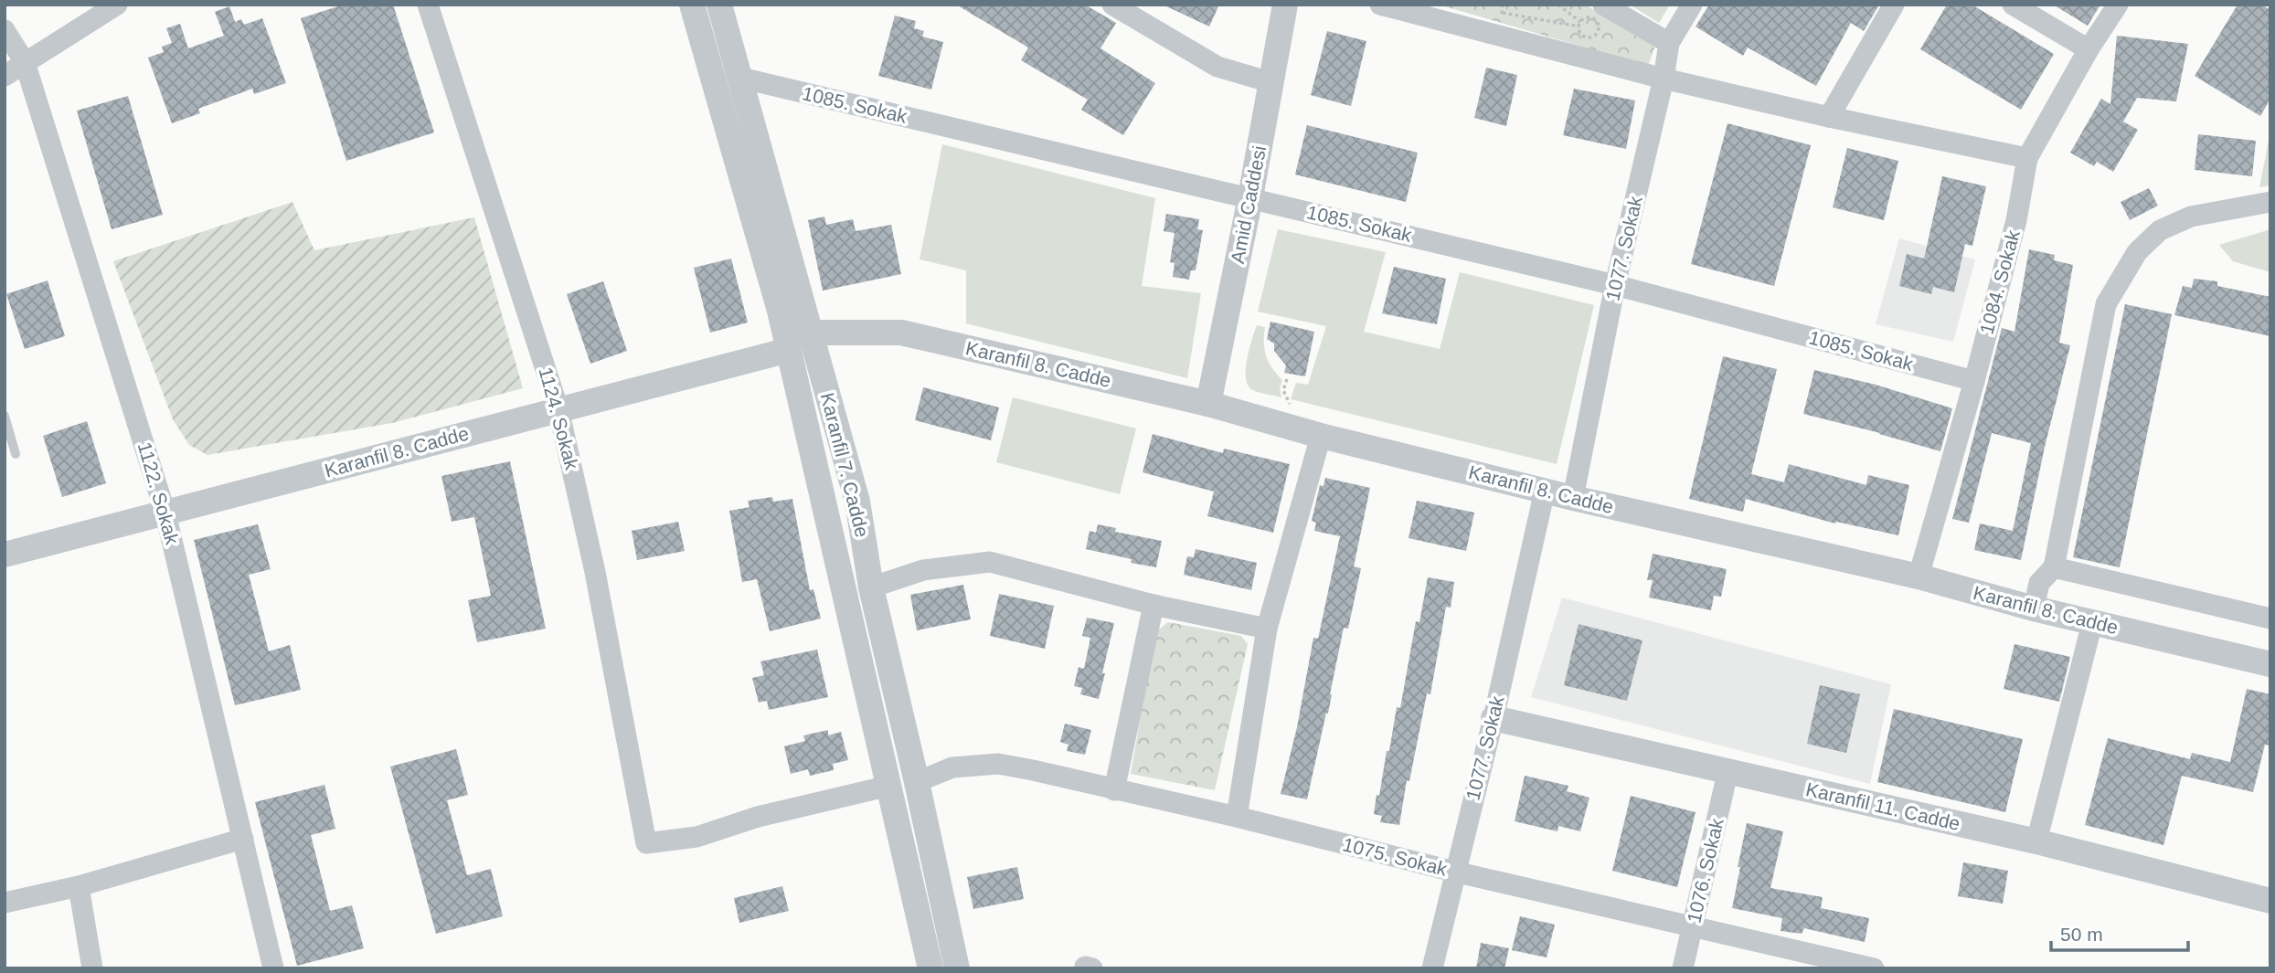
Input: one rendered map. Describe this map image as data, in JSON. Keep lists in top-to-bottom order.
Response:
{
  "streets": {
    "street": [
      "1085. Sokak",
      "Amid Caddesi",
      "1077. Sokak",
      "1084. Sokak",
      "Karanfil 8. Cadde",
      "1124. Sokak",
      "Karanfil 7. Cadde",
      "1122. Sokak",
      "Karanfil 11. Cadde",
      "1075. Sokak",
      "1076. Sokak"
    ]
  },
  "crossings": [
    ["1085. Sokak", "Amid Caddesi"],
    ["1085. Sokak", "1077. Sokak"],
    ["1085. Sokak", "1084. Sokak"],
    ["1085. Sokak", "Karanfil 7. Cadde"],
    ["Amid Caddesi", "Karanfil 8. Cadde"],
    ["1077. Sokak", "Karanfil 8. Cadde"],
    ["1077. Sokak", "Karanfil 11. Cadde"],
    ["1077. Sokak", "1075. Sokak"],
    ["1084. Sokak", "Karanfil 8. Cadde"],
    ["Karanfil 8. Cadde", "1124. Sokak"],
    ["Karanfil 8. Cadde", "Karanfil 7. Cadde"],
    ["Karanfil 8. Cadde", "1122. Sokak"],
    ["1124. Sokak", "Karanfil 7. Cadde"],
    ["Karanfil 7. Cadde", "1075. Sokak"],
    ["Karanfil 11. Cadde", "1076. Sokak"],
    ["1075. Sokak", "1076. Sokak"]
  ],
  "scale_bar": "50 m"
}
